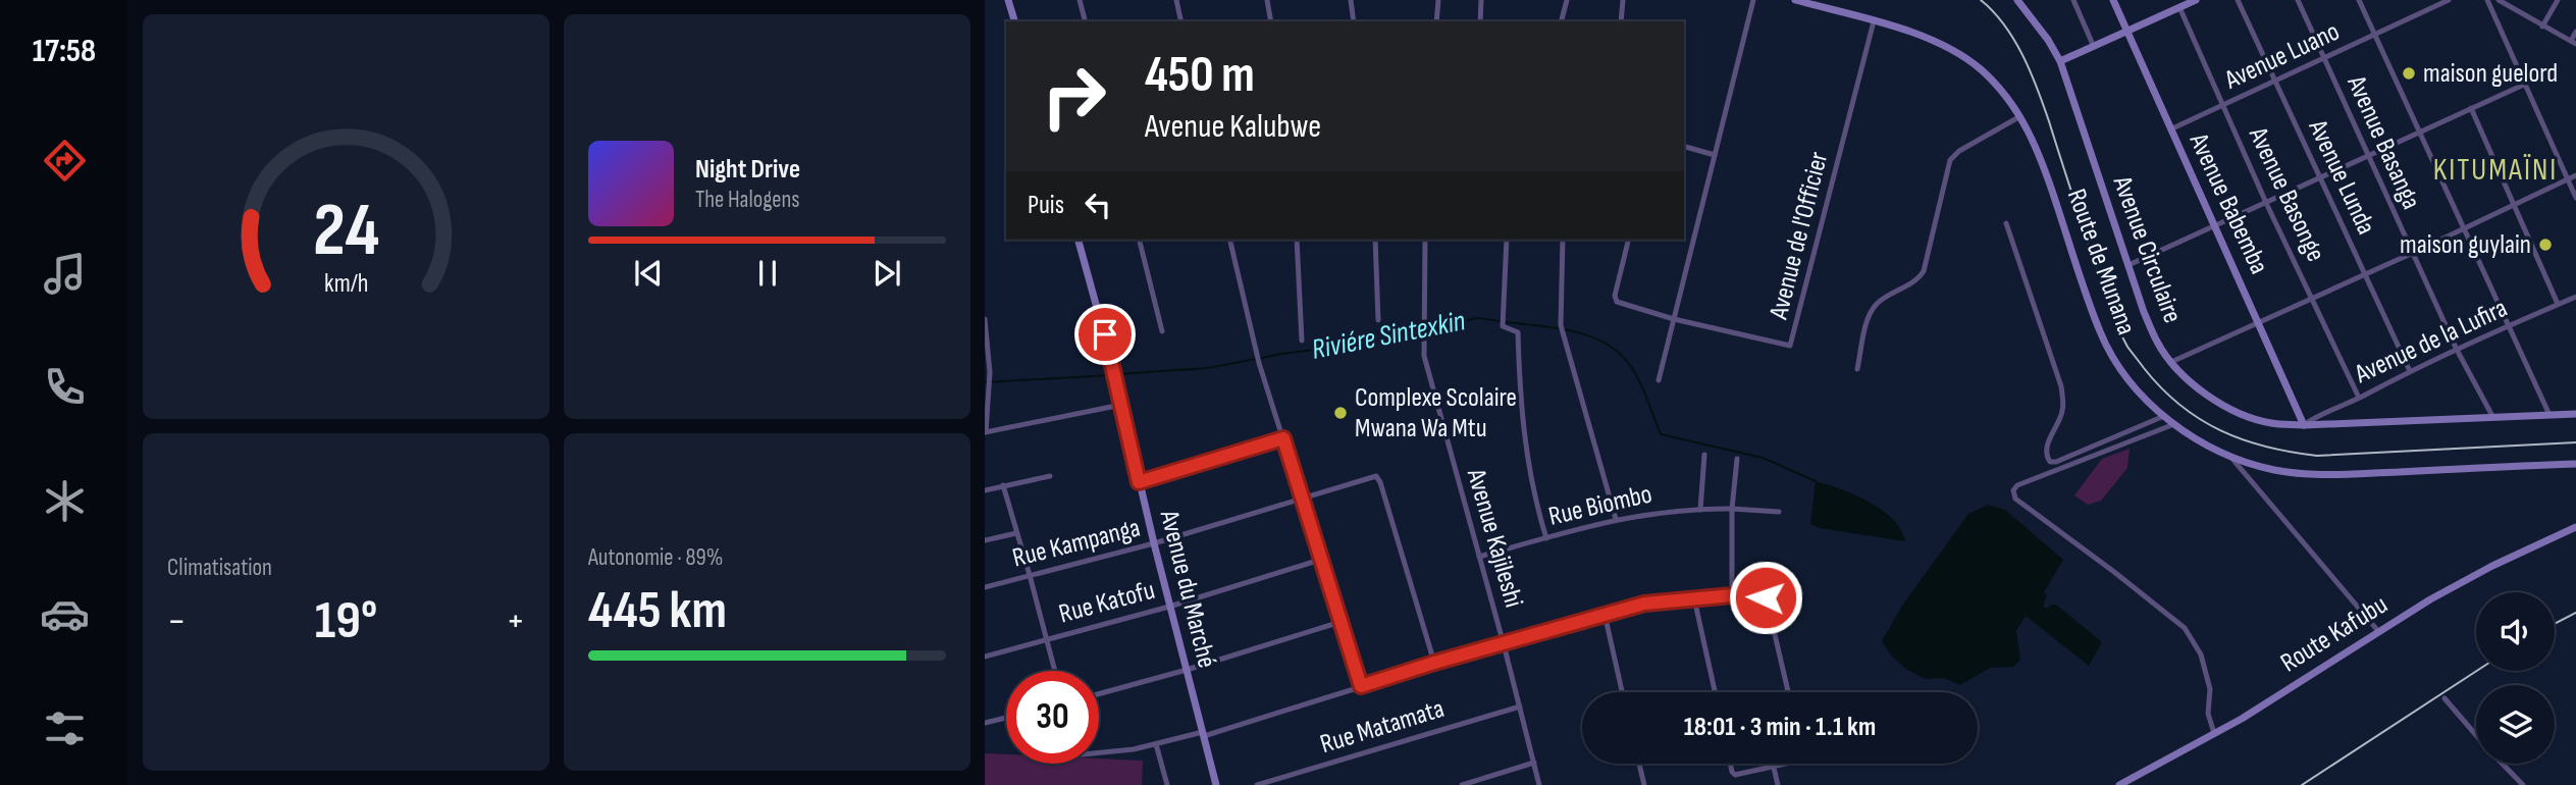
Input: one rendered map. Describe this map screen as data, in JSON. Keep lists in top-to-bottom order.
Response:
{
  "streets": {
    "street": [
      "Avenue Luano",
      "Avenue Basanga",
      "Avenue Lunda",
      "Avenue Basonge",
      "Avenue Babemba",
      "Avenue de l'Officier",
      "Avenue Circulaire",
      "Route de Munana",
      "Avenue de la Lufira",
      "Rue Biombo",
      "Avenue Kajileshi",
      "Rue Kampanga",
      "Avenue du Marché",
      "Rue Katofu",
      "Route Kafubu",
      "Rue Matamata"
    ]
  },
  "crossings": [
    ["Avenue Luano", "Avenue Basanga"],
    ["Avenue Luano", "Avenue Lunda"],
    ["Avenue Luano", "Avenue Basonge"],
    ["Avenue Luano", "Avenue Babemba"],
    ["Avenue Basanga", "Avenue Circulaire"],
    ["Avenue Basanga", "Avenue de la Lufira"],
    ["Avenue Lunda", "Avenue de la Lufira"],
    ["Avenue Basonge", "Avenue de la Lufira"],
    ["Avenue Babemba", "Avenue Circulaire"],
    ["Avenue Babemba", "Avenue de la Lufira"],
    ["Avenue de l'Officier", "Route de Munana"],
    ["Avenue Circulaire", "Avenue de la Lufira"],
    ["Rue Biombo", "Avenue Kajileshi"],
    ["Avenue Kajileshi", "Rue Matamata"],
    ["Rue Kampanga", "Avenue du Marché"],
    ["Avenue du Marché", "Rue Katofu"]
  ],
  "districts": ["KITUMAÏNI"],
  "water": ["Riviére Sintexkin"],
  "places": ["maison guelord", "maison guylain", "Complexe Scolaire Mwana Wa Mtu"],
  "page": {
    "tabs": "17:58",
    "turn": ["450 m", "Avenue Kalubwe"],
    "song": ["Night Drive", "The Halogens"],
    "then": "Puis",
    "tile": [
      "Climatisation",
      ["Autonomie · 89%", "445 km"]
    ],
    "heat": ["−", "19°", "+"],
    "limit": "30",
    "trip": "18:01 · 3 min · 1.1 km",
    "gauge": ["24", "km/h"]
  }
}
